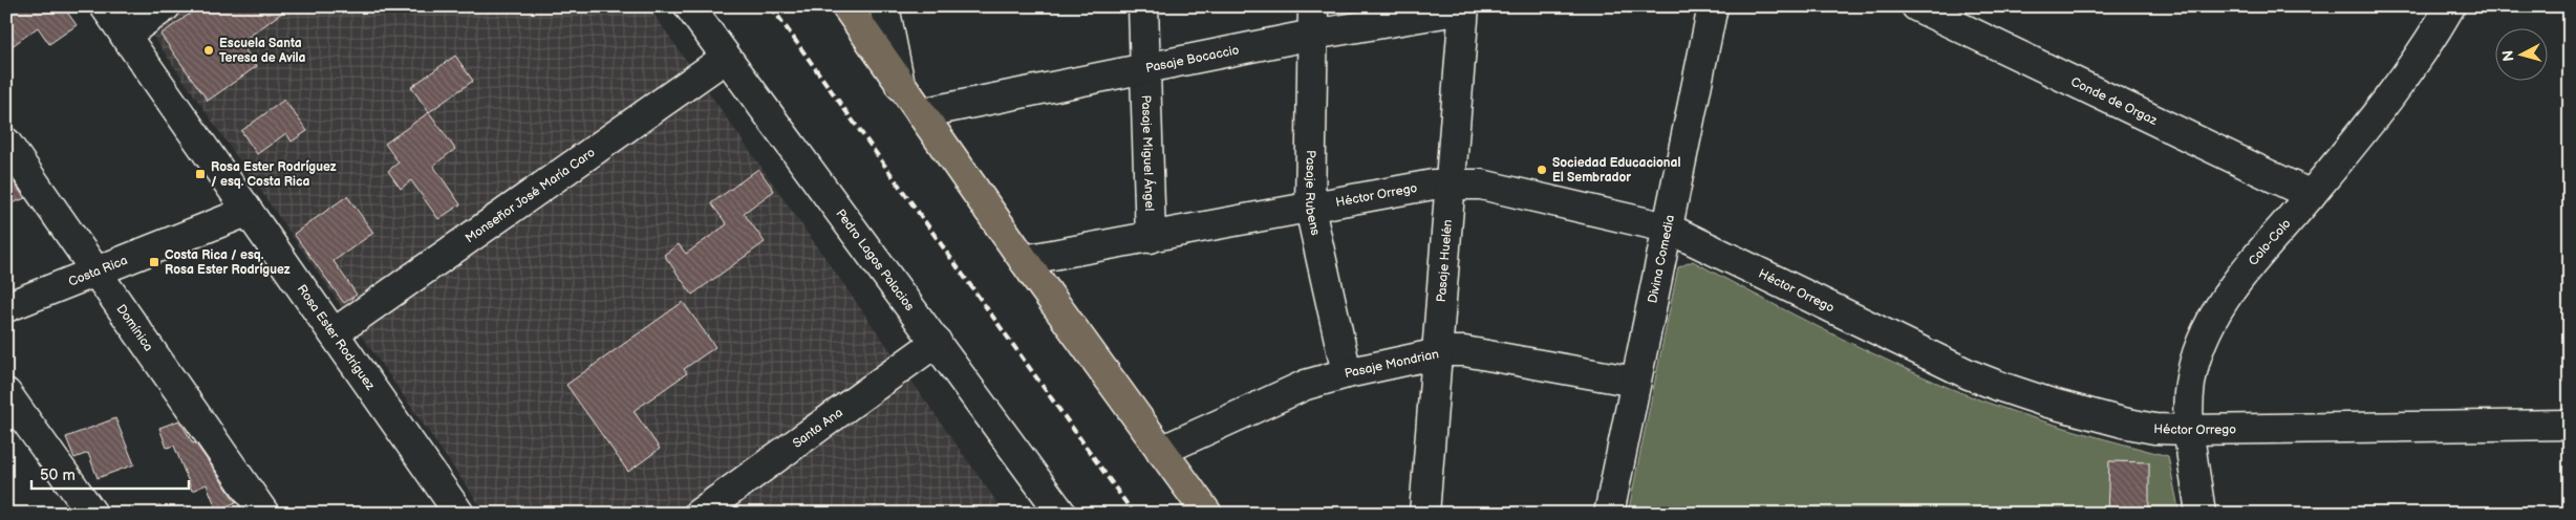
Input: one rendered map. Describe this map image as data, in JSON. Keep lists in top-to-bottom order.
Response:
{
  "streets": {
    "street": [
      "Pasaje Bocaccio",
      "Conde de Orgaz",
      "Pasaje Miguel Ángel",
      "Pasaje Rubens",
      "Monseñor José María Caro",
      "Héctor Orrego",
      "Colo-Colo",
      "Pedro Lagos Palacios",
      "Pasaje Huelén",
      "Divina Comedia",
      "Costa Rica",
      "Domínica",
      "Rosa Ester Rodríguez",
      "Pasaje Mondrian",
      "Santa Ana"
    ]
  },
  "crossings": [
    ["Pasaje Bocaccio", "Pasaje Miguel Ángel"],
    ["Pasaje Bocaccio", "Pasaje Rubens"],
    ["Pasaje Bocaccio", "Pasaje Huelén"],
    ["Conde de Orgaz", "Colo-Colo"],
    ["Pasaje Miguel Ángel", "Héctor Orrego"],
    ["Pasaje Rubens", "Héctor Orrego"],
    ["Pasaje Rubens", "Pasaje Mondrian"],
    ["Monseñor José María Caro", "Pedro Lagos Palacios"],
    ["Monseñor José María Caro", "Rosa Ester Rodríguez"],
    ["Héctor Orrego", "Colo-Colo"],
    ["Héctor Orrego", "Pasaje Huelén"],
    ["Héctor Orrego", "Divina Comedia"],
    ["Pedro Lagos Palacios", "Santa Ana"],
    ["Pasaje Huelén", "Pasaje Mondrian"],
    ["Divina Comedia", "Pasaje Mondrian"],
    ["Costa Rica", "Domínica"],
    ["Costa Rica", "Rosa Ester Rodríguez"]
  ],
  "places": {
    "other": ["Escuela Santa Teresa de Avila", "Sociedad Educacional El Sembrador"],
    "transit": ["Rosa Ester Rodríguez / esq. Costa Rica", "Costa Rica / esq. Rosa Ester Rodríguez"]
  },
  "scale_bar": "50 m",
  "north": "left"
}
